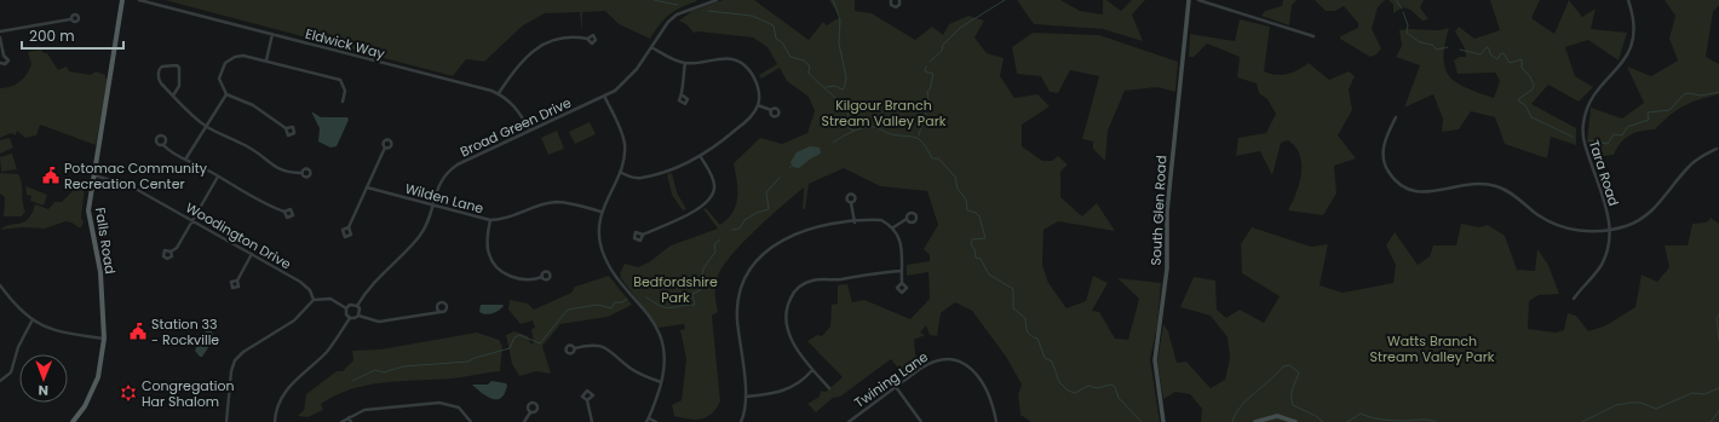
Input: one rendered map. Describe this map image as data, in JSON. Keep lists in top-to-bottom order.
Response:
{
  "streets": {
    "main road": ["South Glen Road", "Falls Road"],
    "street": [
      "Eldwick Way",
      "Broad Green Drive",
      "Tara Road",
      "Wilden Lane",
      "Woodington Drive",
      "Twining Lane"
    ]
  },
  "crossings": [
    ["Eldwick Way", "Broad Green Drive"],
    ["Broad Green Drive", "Wilden Lane"],
    ["Woodington Drive", "Falls Road"]
  ],
  "parks": ["Kilgour Branch Stream Valley Park", "Bedfordshire Park", "Watts Branch Stream Valley Park"],
  "places": {
    "public building": ["Potomac Community Recreation Center", "Station 33 - Rockville"],
    "synagogue": ["Congregation Har Shalom"]
  },
  "scale_bar": "200 m",
  "north": "bottom"
}
